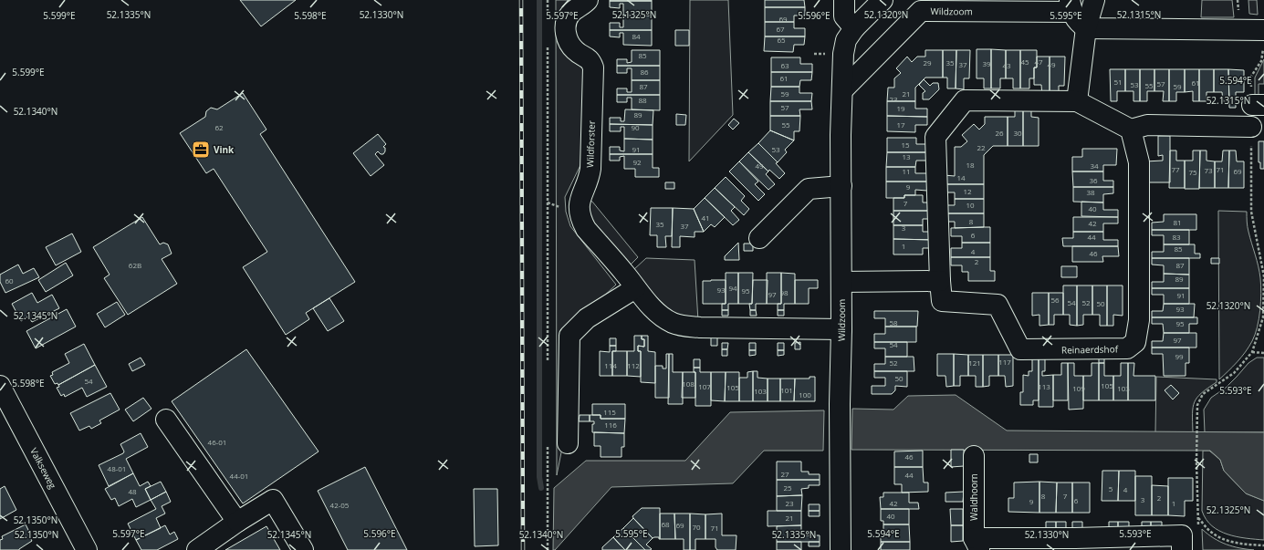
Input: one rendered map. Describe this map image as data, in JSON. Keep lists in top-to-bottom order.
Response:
{
  "streets": {
    "street": [
      "Wildzoom",
      "Wildforster",
      "Reinaerdshof",
      "Valkseweg",
      "Waldhoorn"
    ]
  },
  "crossings": [
    ["Wildzoom", "Wildforster"]
  ],
  "places": {
    "office": ["Vink"]
  },
  "house_numbers": [
    "69",
    "67",
    "84",
    "65",
    "85",
    "45",
    "47",
    "29",
    "35",
    "39",
    "37",
    "49",
    "63",
    "43",
    "86",
    "61",
    "51",
    "61",
    "57",
    "53",
    "55",
    "87",
    "59",
    "59",
    "21",
    "23",
    "88",
    "57",
    "19",
    "89",
    "55",
    "17",
    "62",
    "90",
    "26",
    "30",
    "15",
    "22",
    "91",
    "53",
    "13",
    "92",
    "18",
    "49",
    "34",
    "77",
    "71",
    "73",
    "11",
    "69",
    "75",
    "14",
    "36",
    "9",
    "12",
    "38",
    "7",
    "10",
    "40",
    "41",
    "8",
    "81",
    "42",
    "35",
    "37",
    "3",
    "6",
    "44",
    "83",
    "1",
    "85",
    "4",
    "46",
    "2",
    "62B",
    "87",
    "89",
    "60",
    "94",
    "93",
    "95",
    "98",
    "97",
    "91",
    "56",
    "54",
    "52",
    "50",
    "93",
    "58",
    "95",
    "97",
    "54",
    "99",
    "117",
    "52",
    "121",
    "114",
    "112",
    "50",
    "54",
    "108",
    "105",
    "107",
    "113",
    "105",
    "109",
    "103",
    "101",
    "103",
    "100",
    "115",
    "116",
    "46-01",
    "46",
    "48-01",
    "27",
    "44",
    "44-01",
    "25",
    "5",
    "4",
    "48",
    "8",
    "7",
    "2",
    "3",
    "6",
    "9",
    "23",
    "42",
    "1",
    "42-05",
    "40",
    "21",
    "68",
    "69",
    "70",
    "71"
  ],
  "coordinates": [
    "52.1315°N",
    "52.1335°N",
    "52.1330°N",
    "52.1325°N",
    "52.1320°N",
    "5.599°E",
    "5.598°E",
    "5.597°E",
    "5.596°E",
    "5.595°E",
    "5.594°E",
    "52.1340°N",
    "52.1345°N",
    "5.593°E",
    "52.1350°N"
  ]
}
